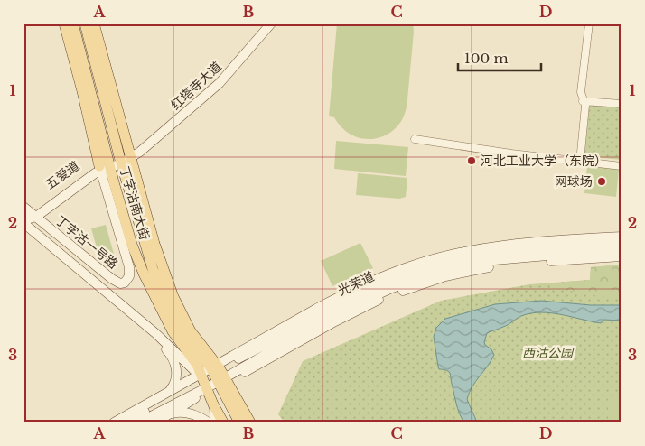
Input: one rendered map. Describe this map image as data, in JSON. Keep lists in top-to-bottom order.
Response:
{
  "streets": {
    "main road": [
      "红塔寺大道",
      "五爱道",
      "丁字沽南大街",
      "丁字沽一号路",
      "光荣道"
    ]
  },
  "crossings": [
    ["红塔寺大道", "五爱道"],
    ["红塔寺大道", "丁字沽南大街"],
    ["红塔寺大道", "丁字沽一号路"],
    ["五爱道", "丁字沽南大街"],
    ["五爱道", "丁字沽一号路"],
    ["丁字沽南大街", "丁字沽一号路"],
    ["丁字沽南大街", "光荣道"]
  ],
  "parks": ["西沽公园"],
  "places": ["河北工业大学（东院）", "网球场"],
  "scale_bar": "100 m",
  "grid": {
    "columns": [
      "A",
      "B",
      "C",
      "D"
    ],
    "rows": ["1", "2", "3"]
  }
}
